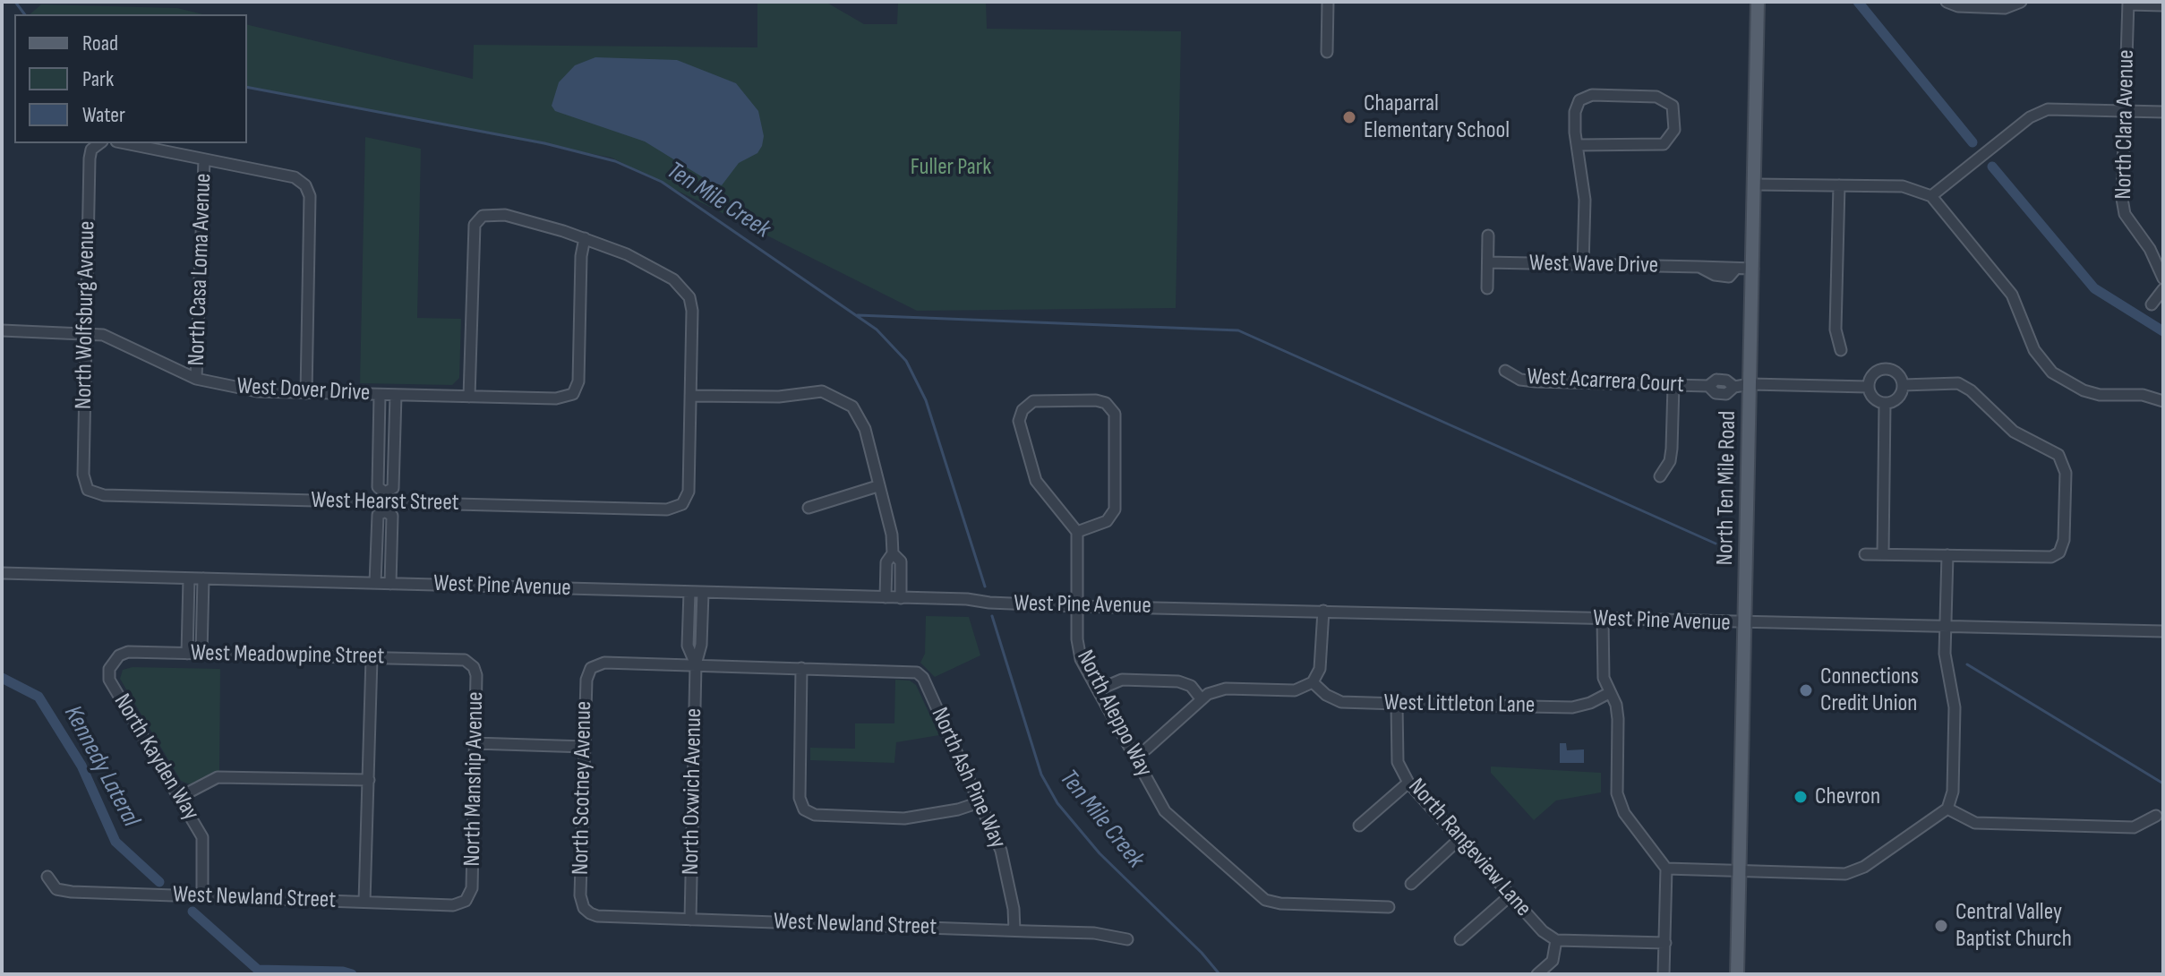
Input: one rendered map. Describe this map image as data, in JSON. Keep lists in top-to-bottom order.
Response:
{
  "streets": {
    "main road": ["North Ten Mile Road"],
    "street": [
      "North Clara Avenue",
      "West Wave Drive",
      "North Casa Loma Avenue",
      "North Wolfsburg Avenue",
      "West Acarrera Court",
      "West Dover Drive",
      "West Hearst Street",
      "West Pine Avenue",
      "West Meadowpine Street",
      "West Littleton Lane",
      "North Aleppo Way",
      "North Kayden Way",
      "North Ash Pine Way",
      "North Manship Avenue",
      "North Scotney Avenue",
      "North Oxwich Avenue",
      "North Rangeview Lane",
      "West Newland Street"
    ]
  },
  "crossings": [
    ["West Wave Drive", "North Ten Mile Road"],
    ["North Casa Loma Avenue", "West Dover Drive"],
    ["North Wolfsburg Avenue", "West Dover Drive"],
    ["North Wolfsburg Avenue", "West Hearst Street"],
    ["West Acarrera Court", "North Ten Mile Road"],
    ["North Ten Mile Road", "West Pine Avenue"],
    ["West Pine Avenue", "North Aleppo Way"],
    ["West Pine Avenue", "North Oxwich Avenue"],
    ["West Meadowpine Street", "North Kayden Way"],
    ["West Meadowpine Street", "North Manship Avenue"],
    ["West Littleton Lane", "North Rangeview Lane"],
    ["North Kayden Way", "West Newland Street"],
    ["North Ash Pine Way", "West Newland Street"],
    ["North Manship Avenue", "West Newland Street"],
    ["North Scotney Avenue", "North Oxwich Avenue"],
    ["North Scotney Avenue", "West Newland Street"],
    ["North Oxwich Avenue", "West Newland Street"]
  ],
  "water": ["Ten Mile Creek", "Kennedy Lateral"],
  "parks": ["Fuller Park"],
  "places": [
    "Chaparral Elementary School",
    "Connections Credit Union",
    "Chevron",
    "Central Valley Baptist Church"
  ],
  "legend": ["Road", "Park", "Water"]
}
